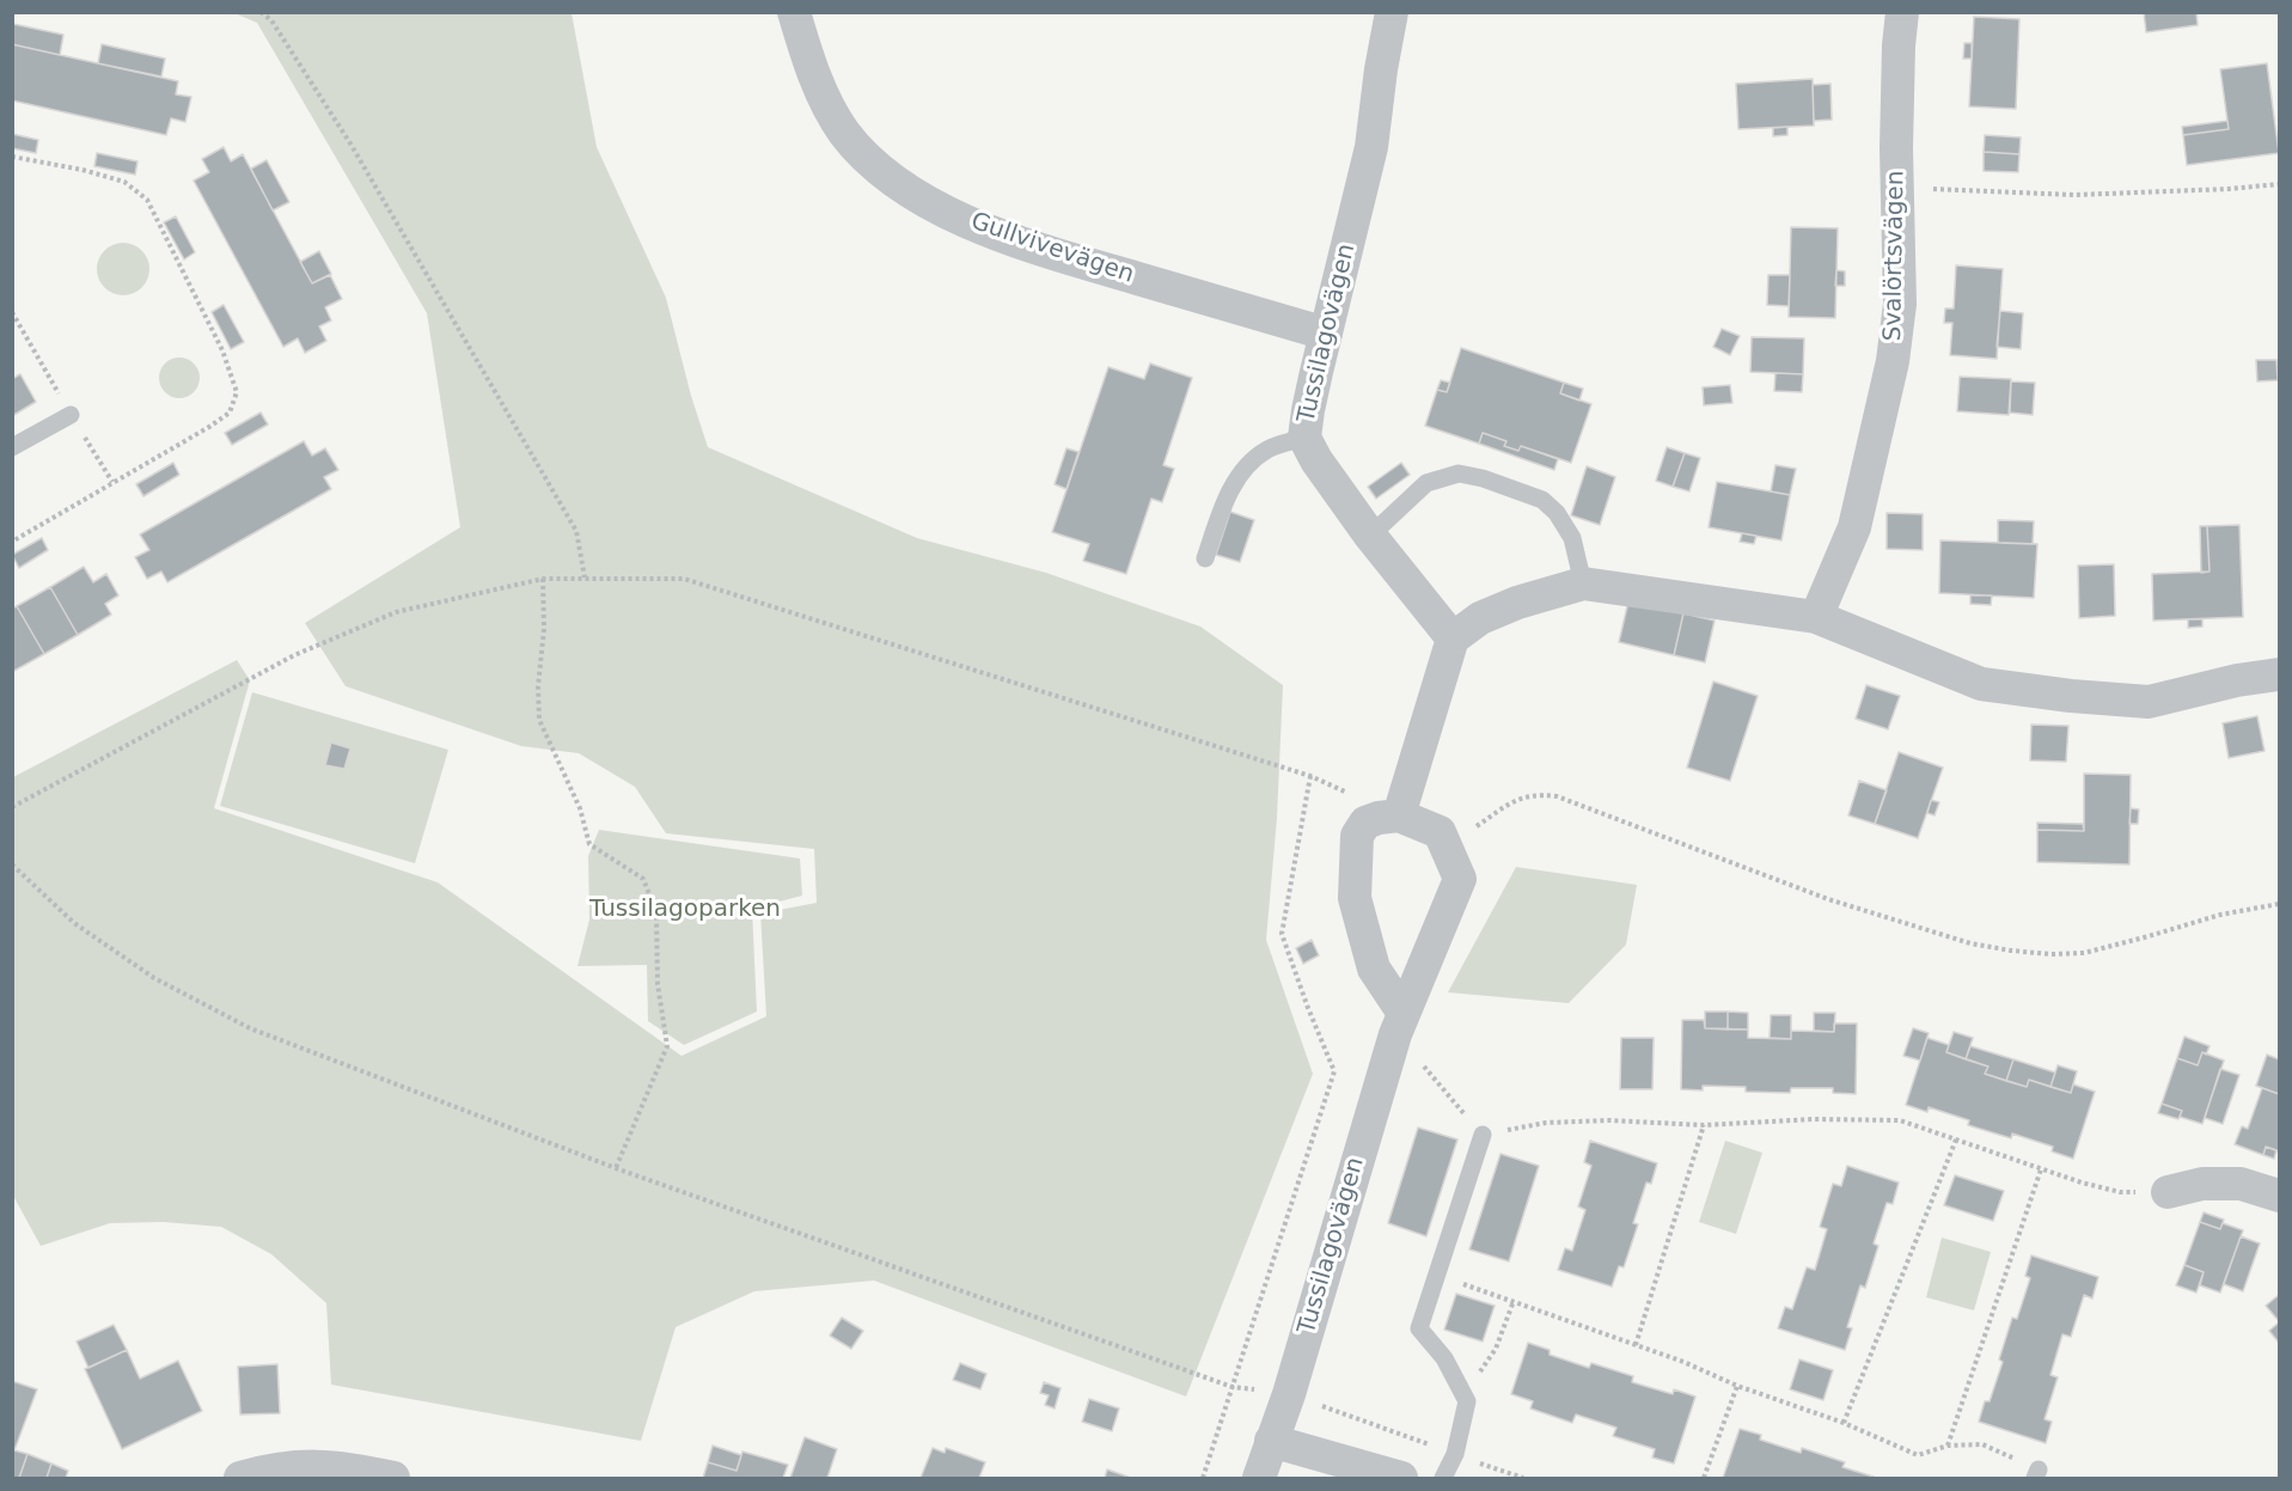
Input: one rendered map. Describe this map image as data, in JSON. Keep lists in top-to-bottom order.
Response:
{
  "streets": {
    "street": ["Gullvivevägen", "Svalörtsvägen", "Tussilagovägen"]
  },
  "crossings": [
    ["Gullvivevägen", "Tussilagovägen"]
  ],
  "parks": ["Tussilagoparken"]
}
